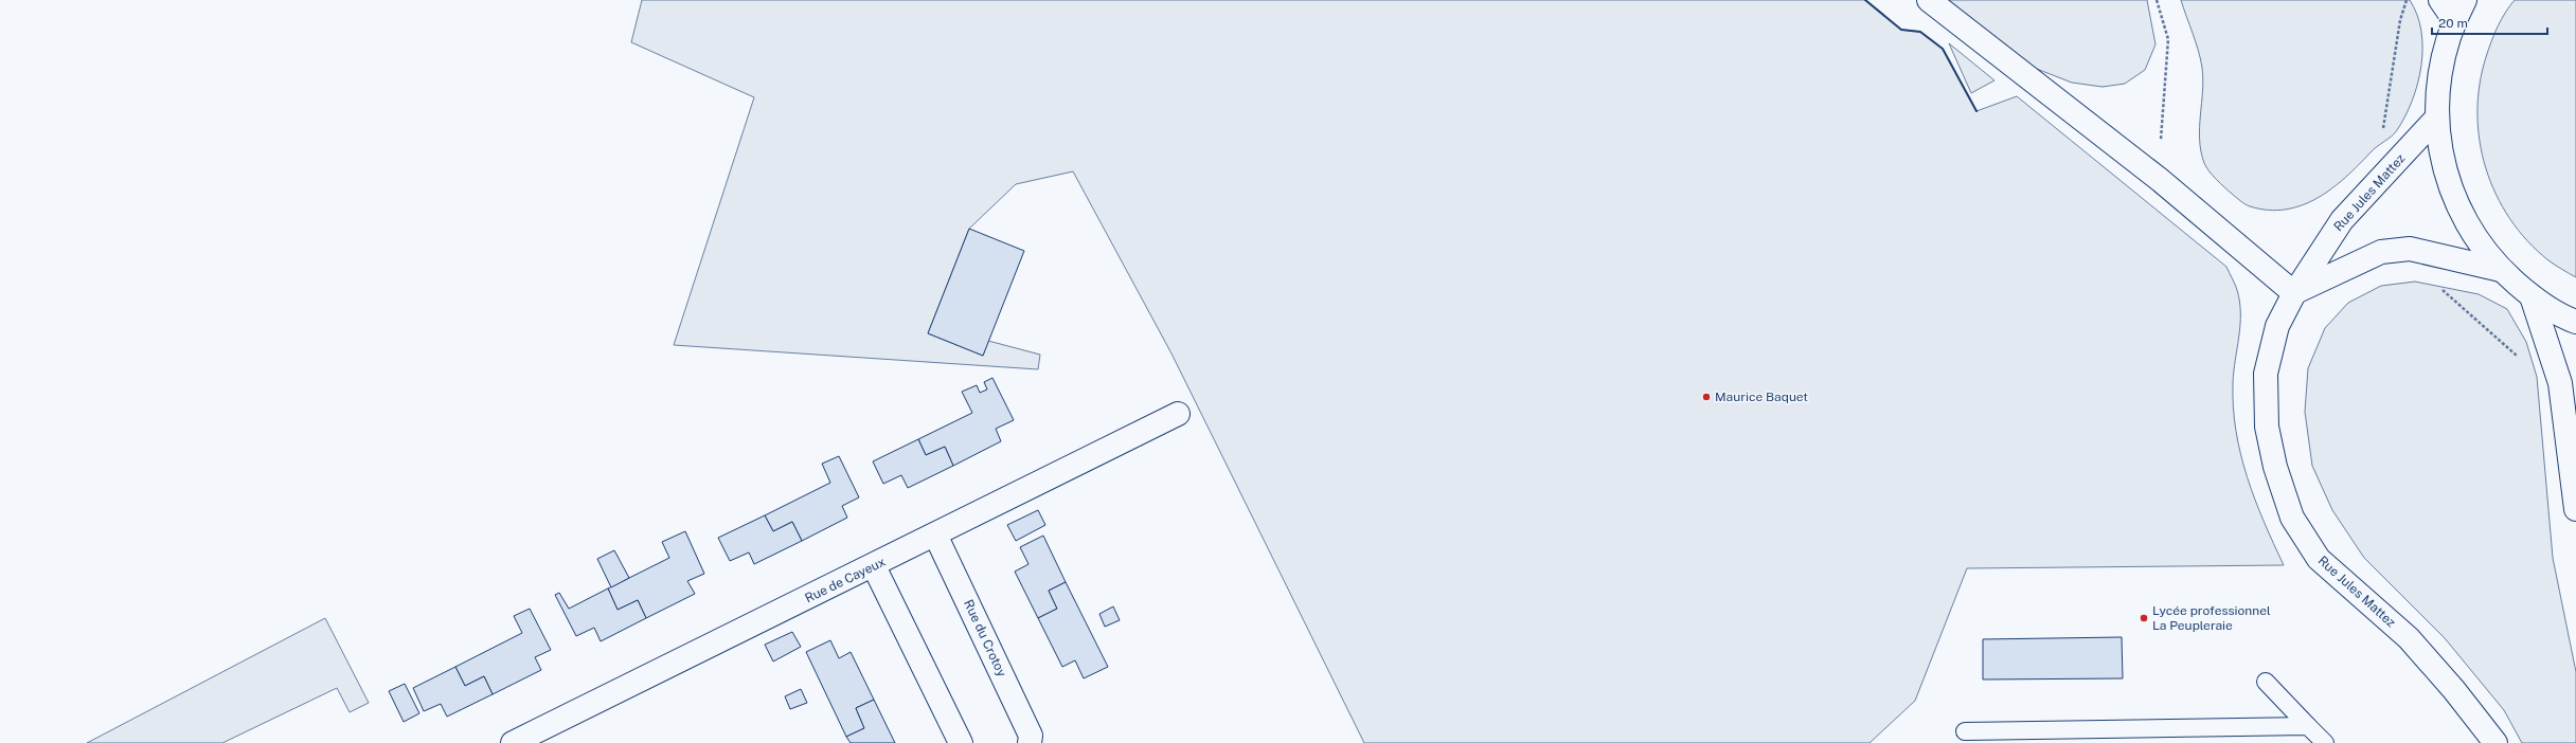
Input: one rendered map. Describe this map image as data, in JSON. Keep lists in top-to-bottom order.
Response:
{
  "streets": {
    "street": ["Rue Jules Mattez", "Rue de Cayeux", "Rue du Crotoy"]
  },
  "crossings": [
    ["Rue de Cayeux", "Rue du Crotoy"]
  ],
  "places": ["Maurice Baquet", "Lycée professionnel La Peupleraie"],
  "scale_bar": "20 m"
}
